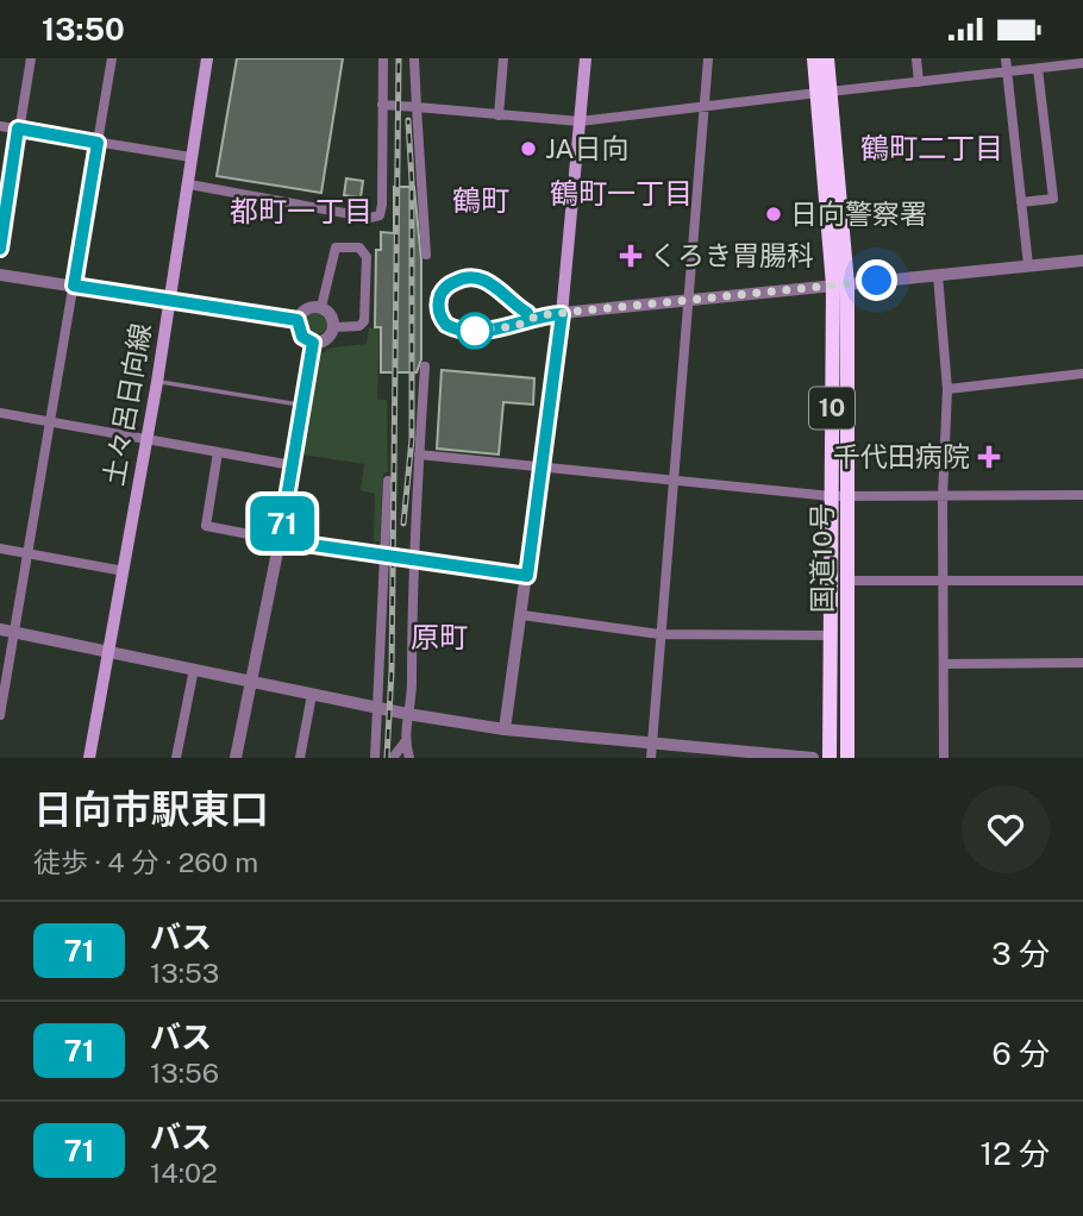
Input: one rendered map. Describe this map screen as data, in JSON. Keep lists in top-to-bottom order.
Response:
{
  "streets": {
    "highway": ["10", "国道10号"],
    "main road": ["土々呂日向線"]
  },
  "districts": [
    "鶴町二丁目",
    "鶴町一丁目",
    "鶴町",
    "都町一丁目",
    "原町"
  ],
  "places": {
    "other": ["JA日向", "日向警察署"],
    "health": ["くろき胃腸科", "千代田病院"]
  },
  "lines": ["bus line 71"],
  "page": {
    "status": "13:50",
    "on_map": "71",
    "heading": ["日向市駅東口", "徒歩 · 4 分 · 260 m"],
    "list": [
      {
        "mark": "71",
        "name": "バス",
        "note": "13:53",
        "value": "3 分"
      },
      {
        "mark": "71",
        "name": "バス",
        "note": "13:56",
        "value": "6 分"
      },
      {
        "mark": "71",
        "name": "バス",
        "note": "14:02",
        "value": "12 分"
      }
    ]
  }
}
